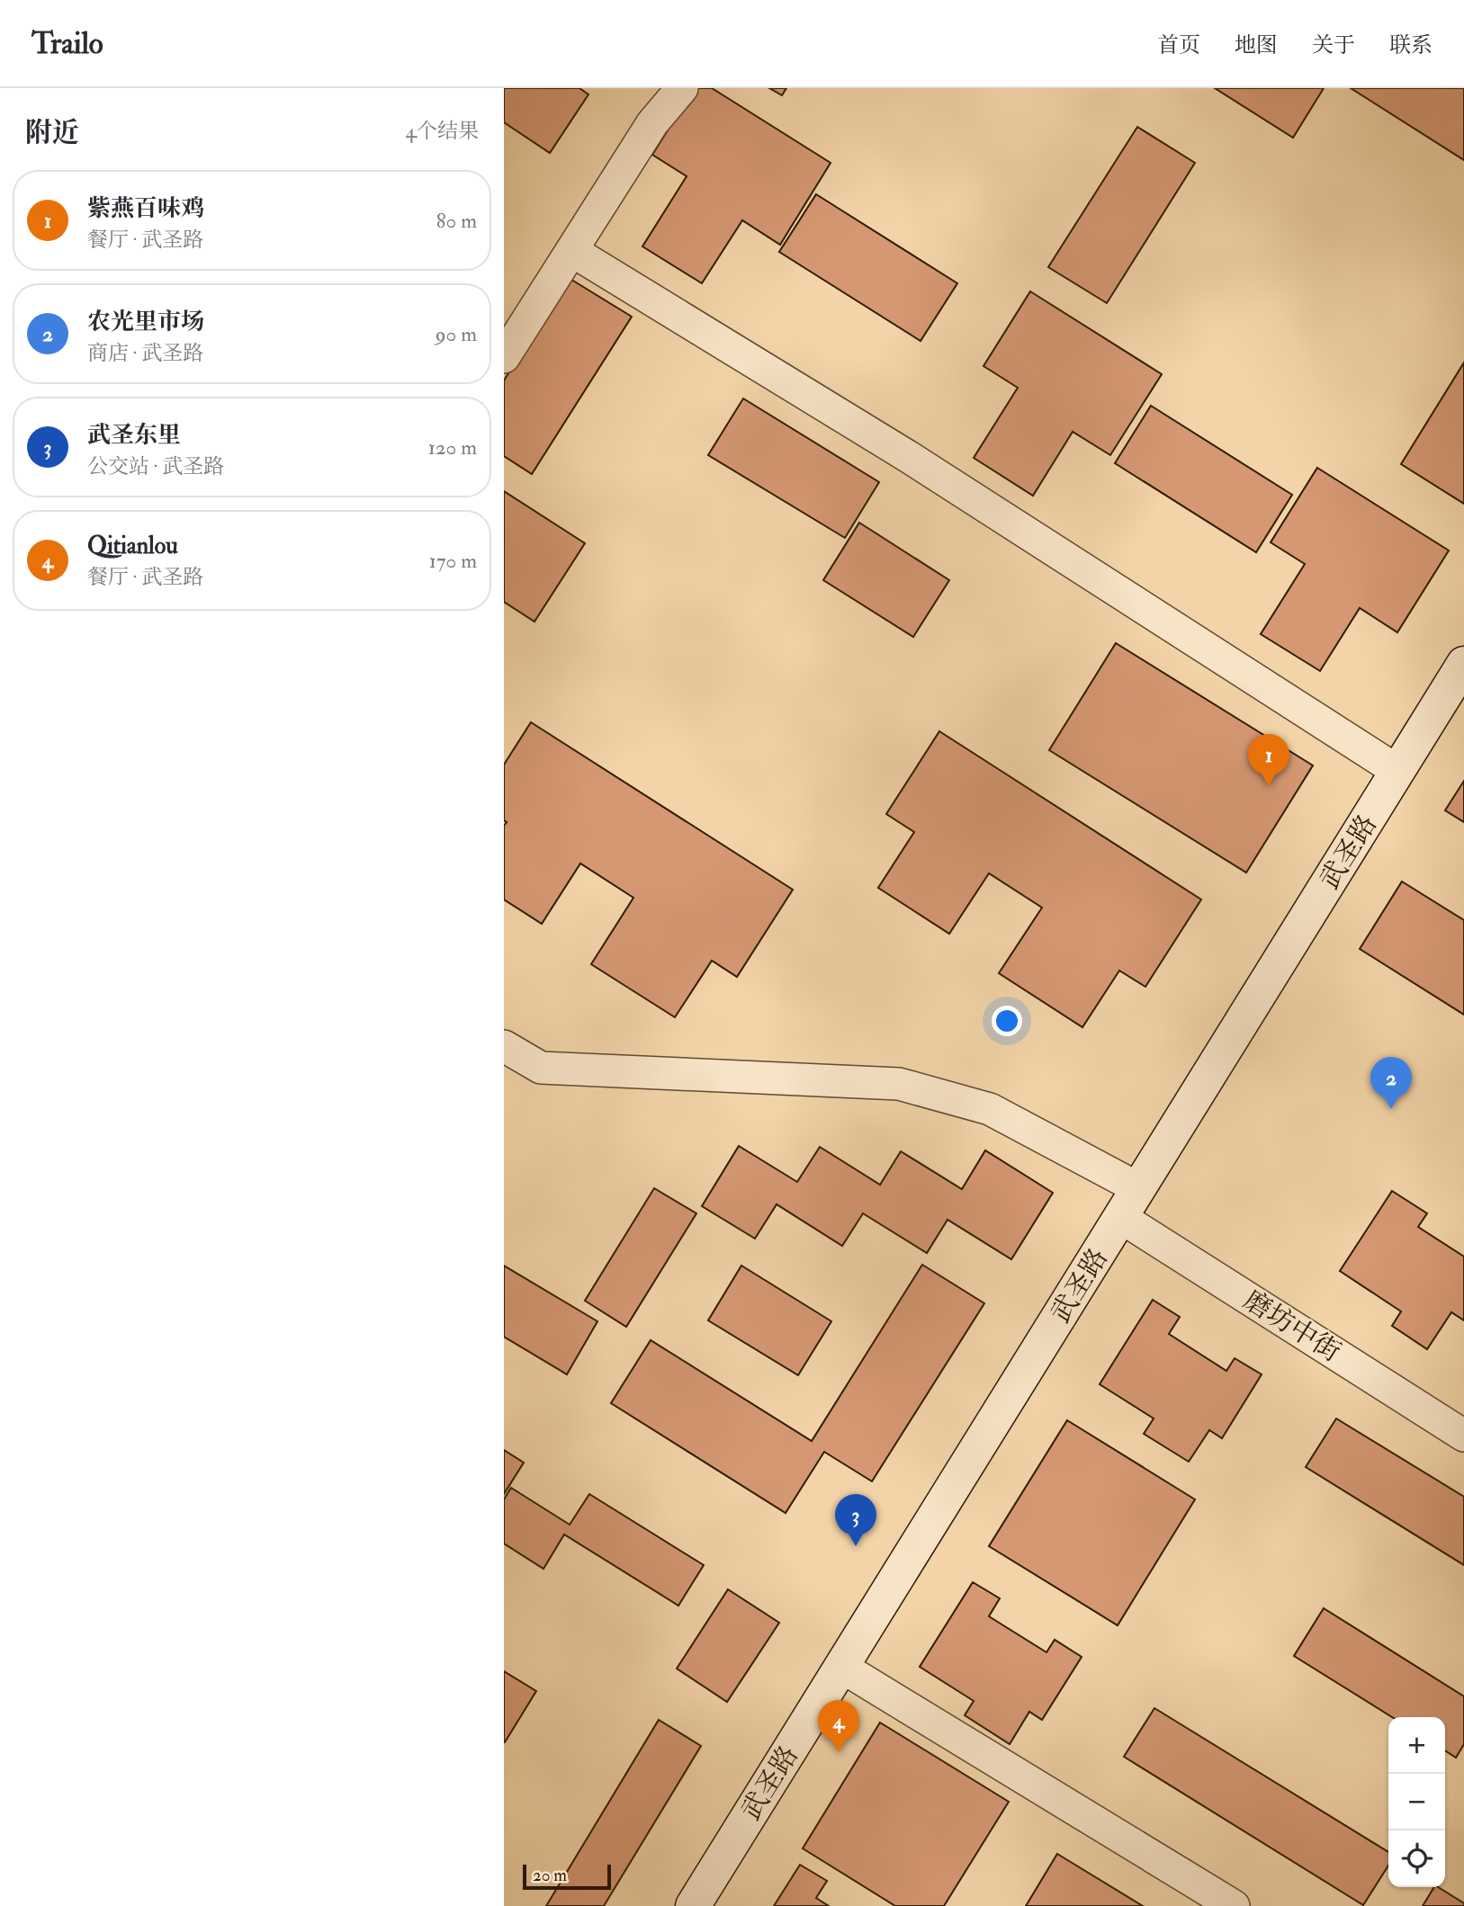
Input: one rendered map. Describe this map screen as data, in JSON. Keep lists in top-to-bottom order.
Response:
{
  "streets": {
    "street": ["武圣路", "磨坊中街"]
  },
  "crossings": [
    ["武圣路", "磨坊中街"]
  ],
  "scale_bar": "20 m",
  "page": {
    "header": "Trailo",
    "nav": [
      "首页",
      "地图",
      "关于",
      "联系"
    ],
    "heading": ["附近", "4个结果"],
    "list": [
      {
        "mark": "1",
        "name": "紫燕百味鸡",
        "note": "餐厅 · 武圣路",
        "value": "80 m"
      },
      {
        "mark": "2",
        "name": "农光里市场",
        "note": "商店 · 武圣路",
        "value": "90 m"
      },
      {
        "mark": "3",
        "name": "武圣东里",
        "note": "公交站 · 武圣路",
        "value": "120 m"
      },
      {
        "mark": "4",
        "name": "Qitianlou",
        "note": "餐厅 · 武圣路",
        "value": "170 m"
      }
    ],
    "pins": [
      "1",
      "2",
      "3",
      "4"
    ],
    "map_buttons": ["+", "−"],
    "scale": "20 m"
  }
}
